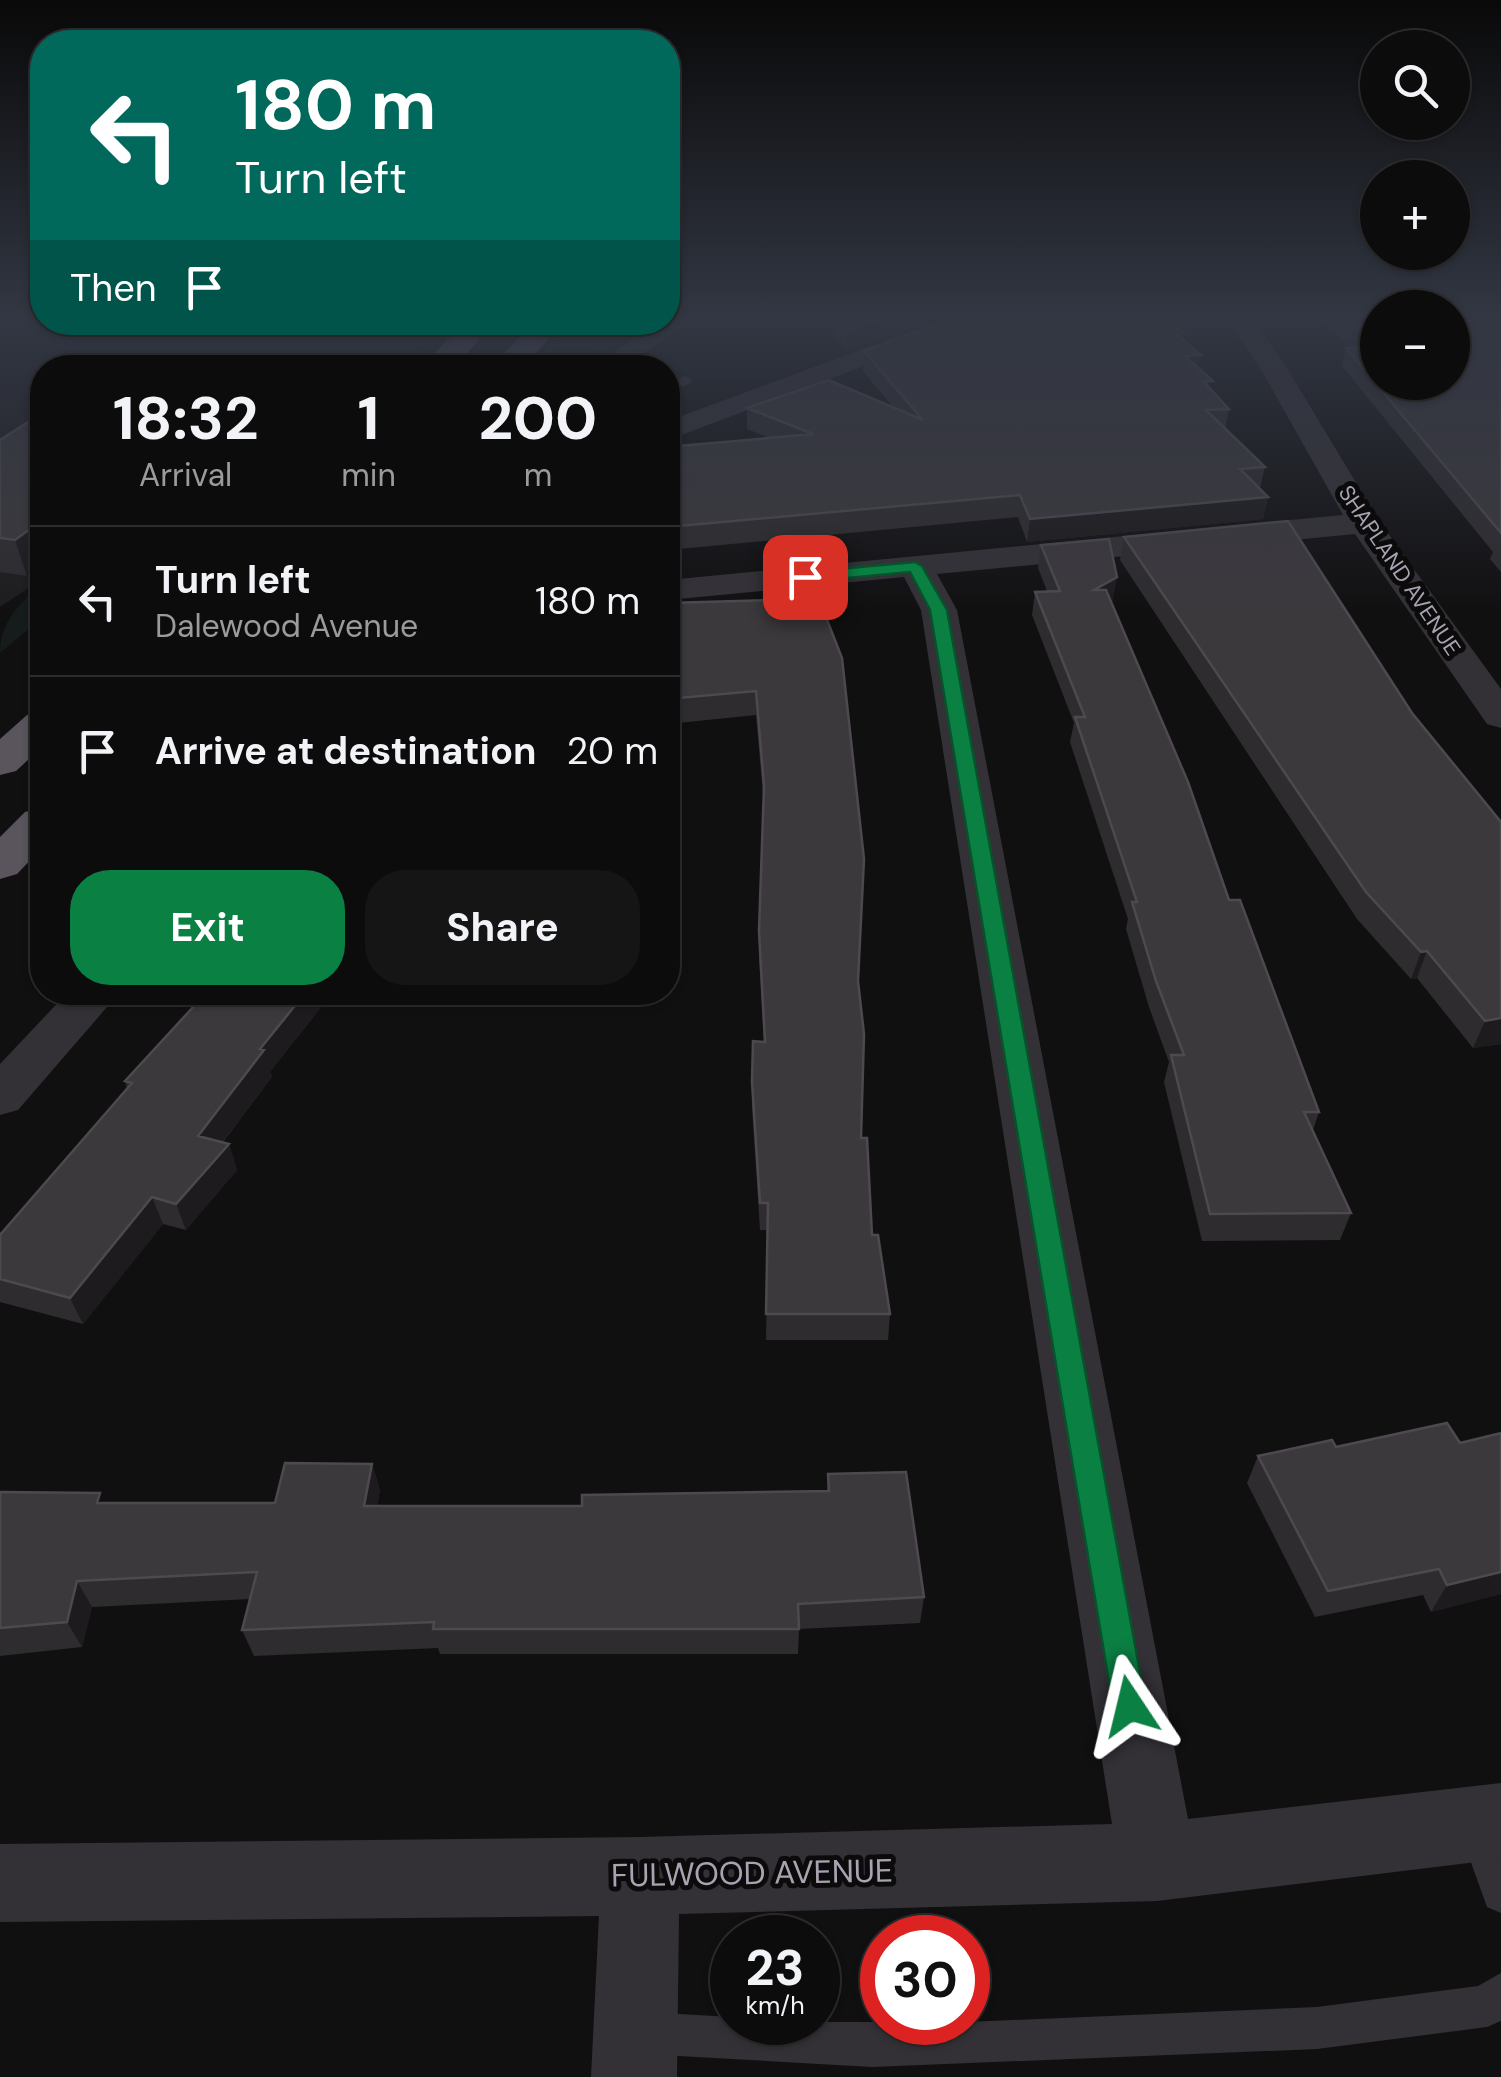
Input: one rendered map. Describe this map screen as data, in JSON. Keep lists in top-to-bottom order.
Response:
{
  "streets": {
    "street": ["SHAPLAND AVENUE", "FULWOOD AVENUE"]
  },
  "page": {
    "map_buttons": ["+", "−"],
    "turn": ["180 m", "Turn left"],
    "then": "Then",
    "eta": [
      "18:32",
      "Arrival",
      "1",
      "min",
      "200",
      "m"
    ],
    "list": [
      {
        "name": "Turn left",
        "note": "Dalewood Avenue",
        "value": "180 m"
      },
      {
        "name": "Arrive at destination",
        "value": "20 m"
      }
    ],
    "buttons": ["Exit", "Share"],
    "speed": "23 km/h",
    "limit": "30"
  }
}
